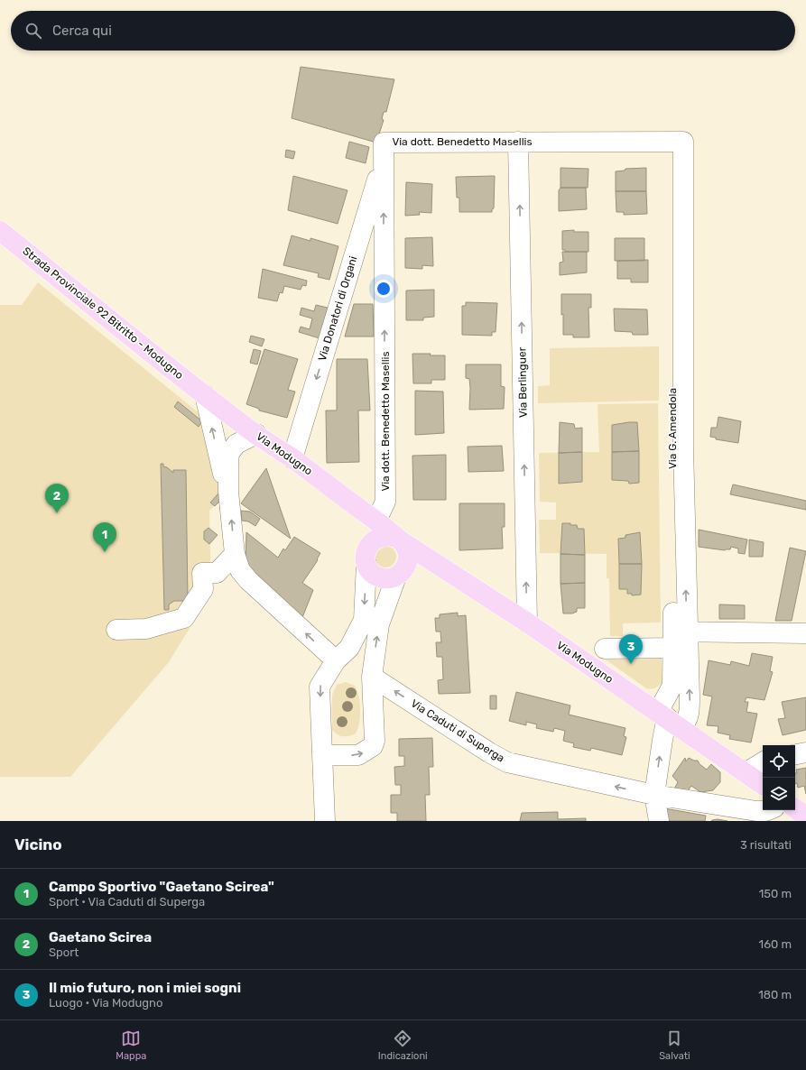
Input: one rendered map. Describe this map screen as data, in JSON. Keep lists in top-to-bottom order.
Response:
{
  "streets": {
    "main road": ["Strada Provinciale 92 Bitritto - Modugno", "Via Modugno"],
    "street": [
      "Via dott. Benedetto Masellis",
      "Via Donatori di Organi",
      "Via Berlinguer",
      "Via G. Amendola",
      "Via Caduti di Superga"
    ]
  },
  "crossings": [
    ["Via dott. Benedetto Masellis", "Via Donatori di Organi"],
    ["Via dott. Benedetto Masellis", "Via Berlinguer"],
    ["Via dott. Benedetto Masellis", "Via G. Amendola"],
    ["Via dott. Benedetto Masellis", "Via Modugno"],
    ["Via Donatori di Organi", "Via Modugno"],
    ["Strada Provinciale 92 Bitritto - Modugno", "Via Modugno"],
    ["Via Berlinguer", "Via Modugno"]
  ],
  "one_way": [
    "Via dott. Benedetto Masellis",
    "Via Donatori di Organi",
    "Via Berlinguer",
    "Via Caduti di Superga"
  ],
  "page": {
    "search": "Cerca qui",
    "pins": ["2", "1", "3"],
    "heading": ["Vicino", "3 risultati"],
    "list": [
      {
        "mark": "1",
        "name": "Campo Sportivo \"Gaetano Scirea\"",
        "note": "Sport · Via Caduti di Superga",
        "value": "150 m"
      },
      {
        "mark": "2",
        "name": "Gaetano Scirea",
        "note": "Sport",
        "value": "160 m"
      },
      {
        "mark": "3",
        "name": "Il mio futuro, non i miei sogni",
        "note": "Luogo · Via Modugno",
        "value": "180 m"
      }
    ],
    "nav": ["Mappa", "Indicazioni", "Salvati"]
  }
}
